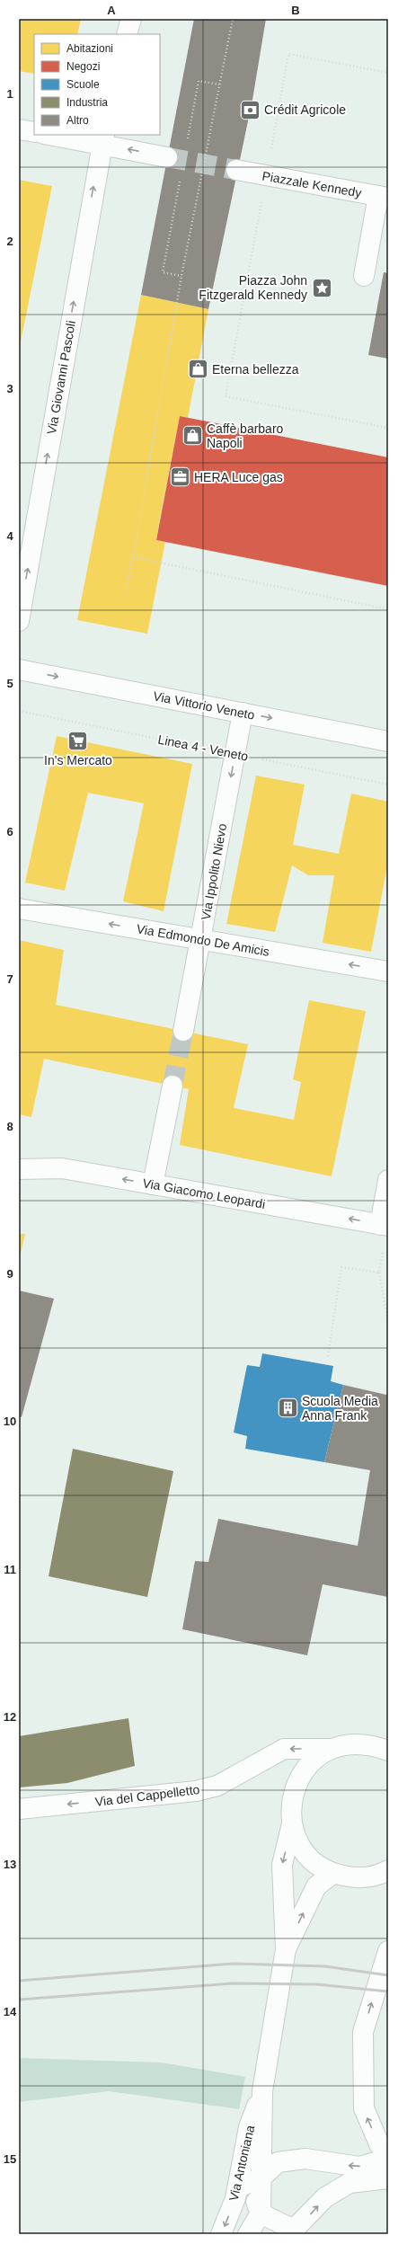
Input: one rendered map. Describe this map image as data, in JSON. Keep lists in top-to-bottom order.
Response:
{
  "streets": {
    "street": [
      "Piazzale Kennedy",
      "Via Giovanni Pascoli",
      "Via Vittorio Veneto",
      "Via Ippolito Nievo",
      "Via Edmondo De Amicis",
      "Via Giacomo Leopardi",
      "Via del Cappelletto",
      "Via Antoniana"
    ],
    "path": ["Linea 4 - Veneto"]
  },
  "crossings": [
    ["Via Vittorio Veneto", "Via Ippolito Nievo"],
    ["Linea 4 - Veneto", "Via Ippolito Nievo"],
    ["Via Ippolito Nievo", "Via Edmondo De Amicis"]
  ],
  "one_way": [
    "Via Giovanni Pascoli",
    "Via Vittorio Veneto",
    "Via Ippolito Nievo",
    "Via Edmondo De Amicis",
    "Via Giacomo Leopardi",
    "Via del Cappelletto"
  ],
  "places": {
    "bank": ["Crédit Agricole"],
    "place": ["Piazza John Fitzgerald Kennedy"],
    "shop": ["Eterna bellezza", "Caffè barbaro Napoli"],
    "office": ["HERA Luce gas"],
    "supermarket": ["In's Mercato"],
    "building": ["Scuola Media Anna Frank"]
  },
  "legend": [
    "Abitazioni",
    "Negozi",
    "Scuole",
    "Industria",
    "Altro"
  ],
  "grid": {
    "columns": ["A", "B"],
    "rows": [
      "1",
      "2",
      "3",
      "4",
      "5",
      "6",
      "7",
      "8",
      "9",
      "10",
      "11",
      "12",
      "13",
      "14",
      "15"
    ]
  }
}
